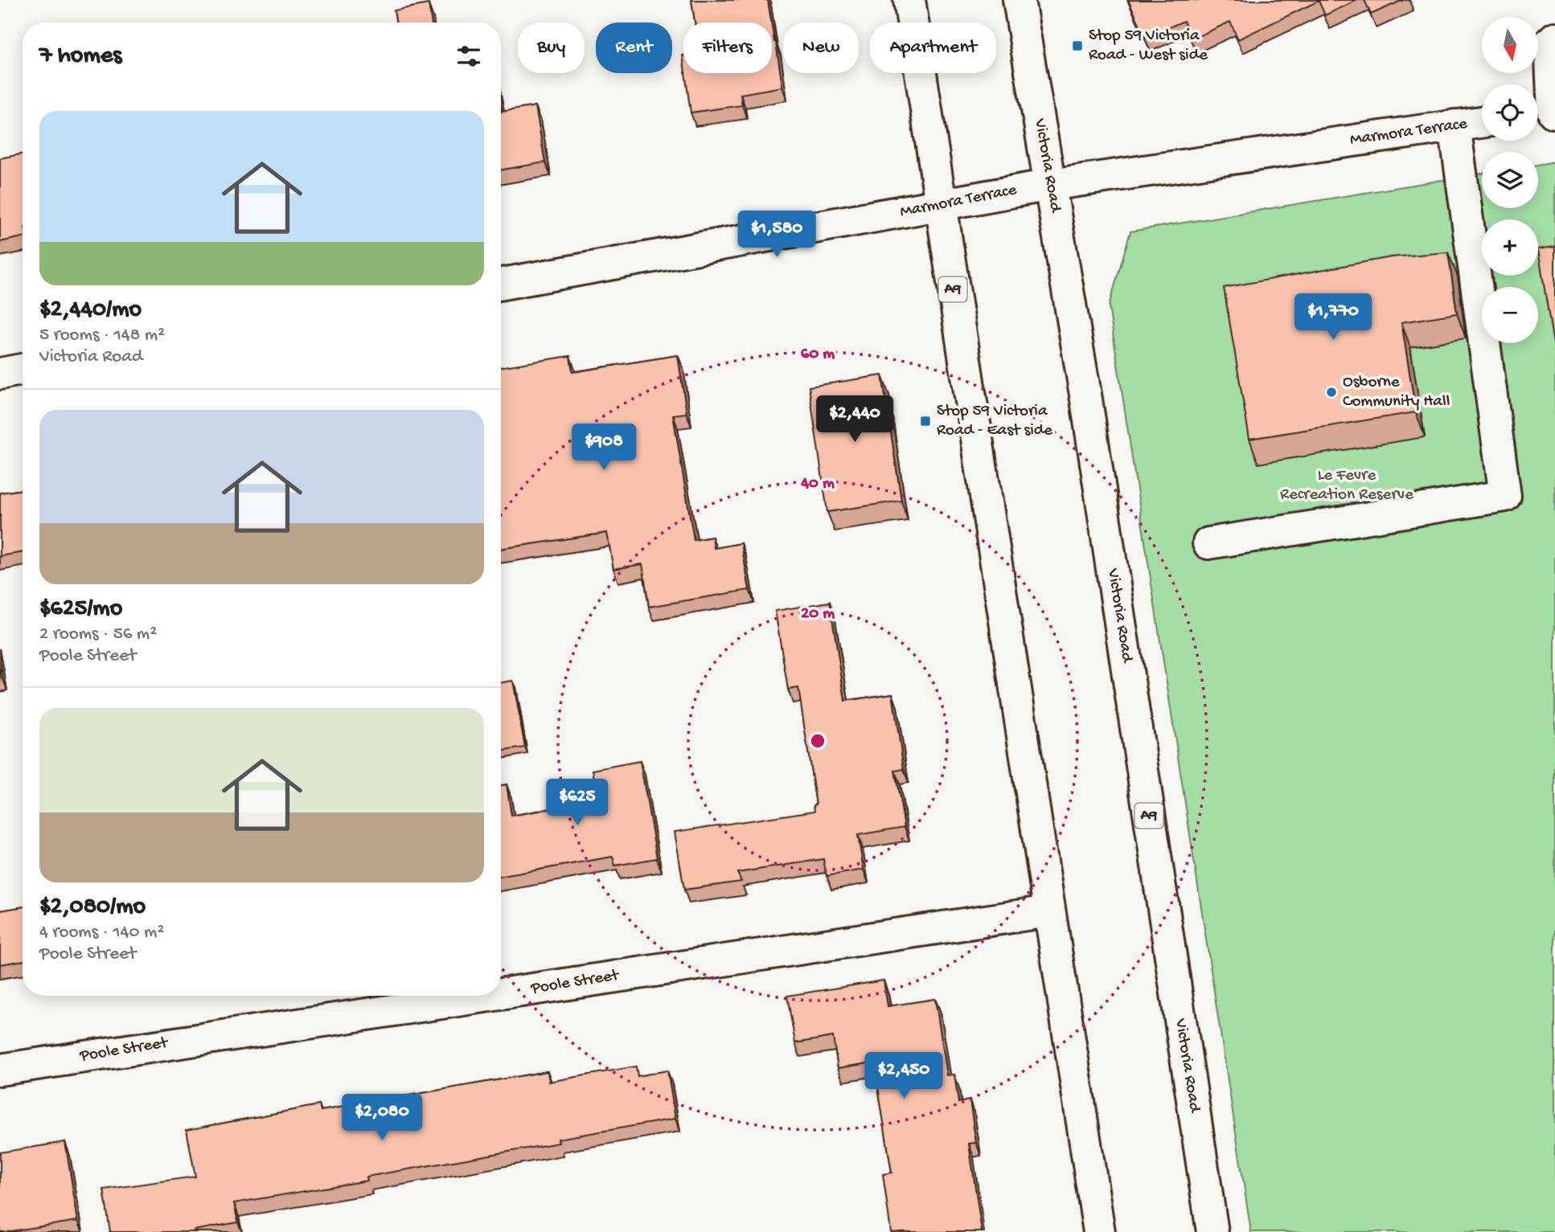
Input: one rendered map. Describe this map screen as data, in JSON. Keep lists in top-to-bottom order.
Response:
{
  "streets": {
    "main road": [
      "Marmora Terrace",
      "Victoria Road",
      "A9",
      "Poole Street"
    ]
  },
  "crossings": [
    ["Marmora Terrace", "Victoria Road"],
    ["Marmora Terrace", "A9"],
    ["A9", "Poole Street"]
  ],
  "parks": ["Le Fevre Recreation Reserve"],
  "places": {
    "transit": ["Stop 59 Victoria Road - West side", "Stop 59 Victoria Road - East side"],
    "other": ["Osborne Community Hall"]
  },
  "north": "bottom",
  "page": {
    "map_buttons": ["+", "−"],
    "chip": [
      "Buy",
      "Rent",
      "Filters",
      "New",
      "Apartment"
    ],
    "heading": "7 homes",
    "list": [
      {
        "name": "$2,440/mo",
        "note": "5 rooms · 148 m² · Victoria Road"
      },
      {
        "name": "$625/mo",
        "note": "2 rooms · 56 m² · Poole Street"
      },
      {
        "name": "$2,080/mo",
        "note": "4 rooms · 140 m² · Poole Street"
      }
    ],
    "price": [
      "$1,580",
      "$1,770",
      "$2,440",
      "$908",
      "$625",
      "$2,450",
      "$2,080"
    ]
  },
  "rings": ["60 m", "40 m", "20 m"]
}
